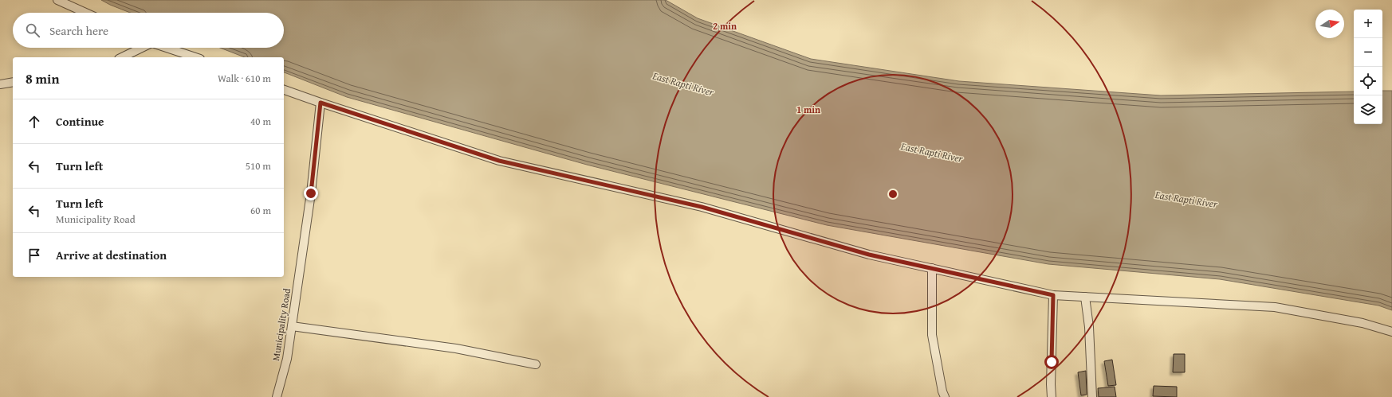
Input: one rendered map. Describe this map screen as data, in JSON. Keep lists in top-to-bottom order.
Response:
{
  "streets": {
    "street": ["Municipality Road"]
  },
  "water": ["East Rapti River"],
  "north": "right",
  "page": {
    "map_buttons": ["+", "−"],
    "search": "Search here",
    "heading": ["8 min", "Walk · 610 m"],
    "list": [
      ["Continue", "40 m"],
      ["Turn left", "510 m"],
      ["Turn left", "Municipality Road", "60 m"],
      "Arrive at destination"
    ]
  },
  "rings": ["2 min", "1 min"]
}
